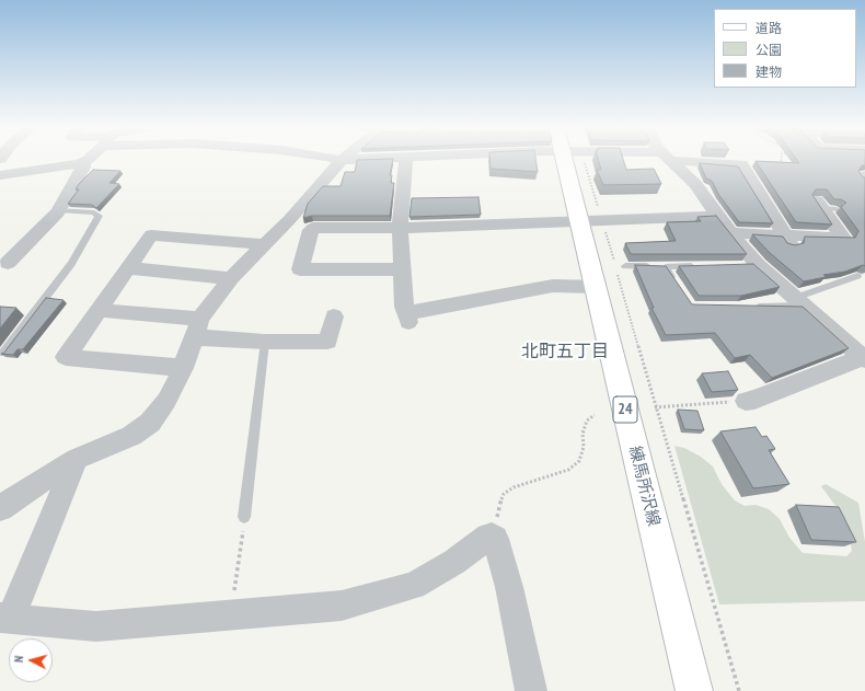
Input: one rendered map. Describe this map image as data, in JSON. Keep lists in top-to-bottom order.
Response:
{
  "streets": {
    "main road": ["24", "練馬所沢線"]
  },
  "districts": ["北町五丁目"],
  "legend": ["道路", "公園", "建物"],
  "north": "left"
}
